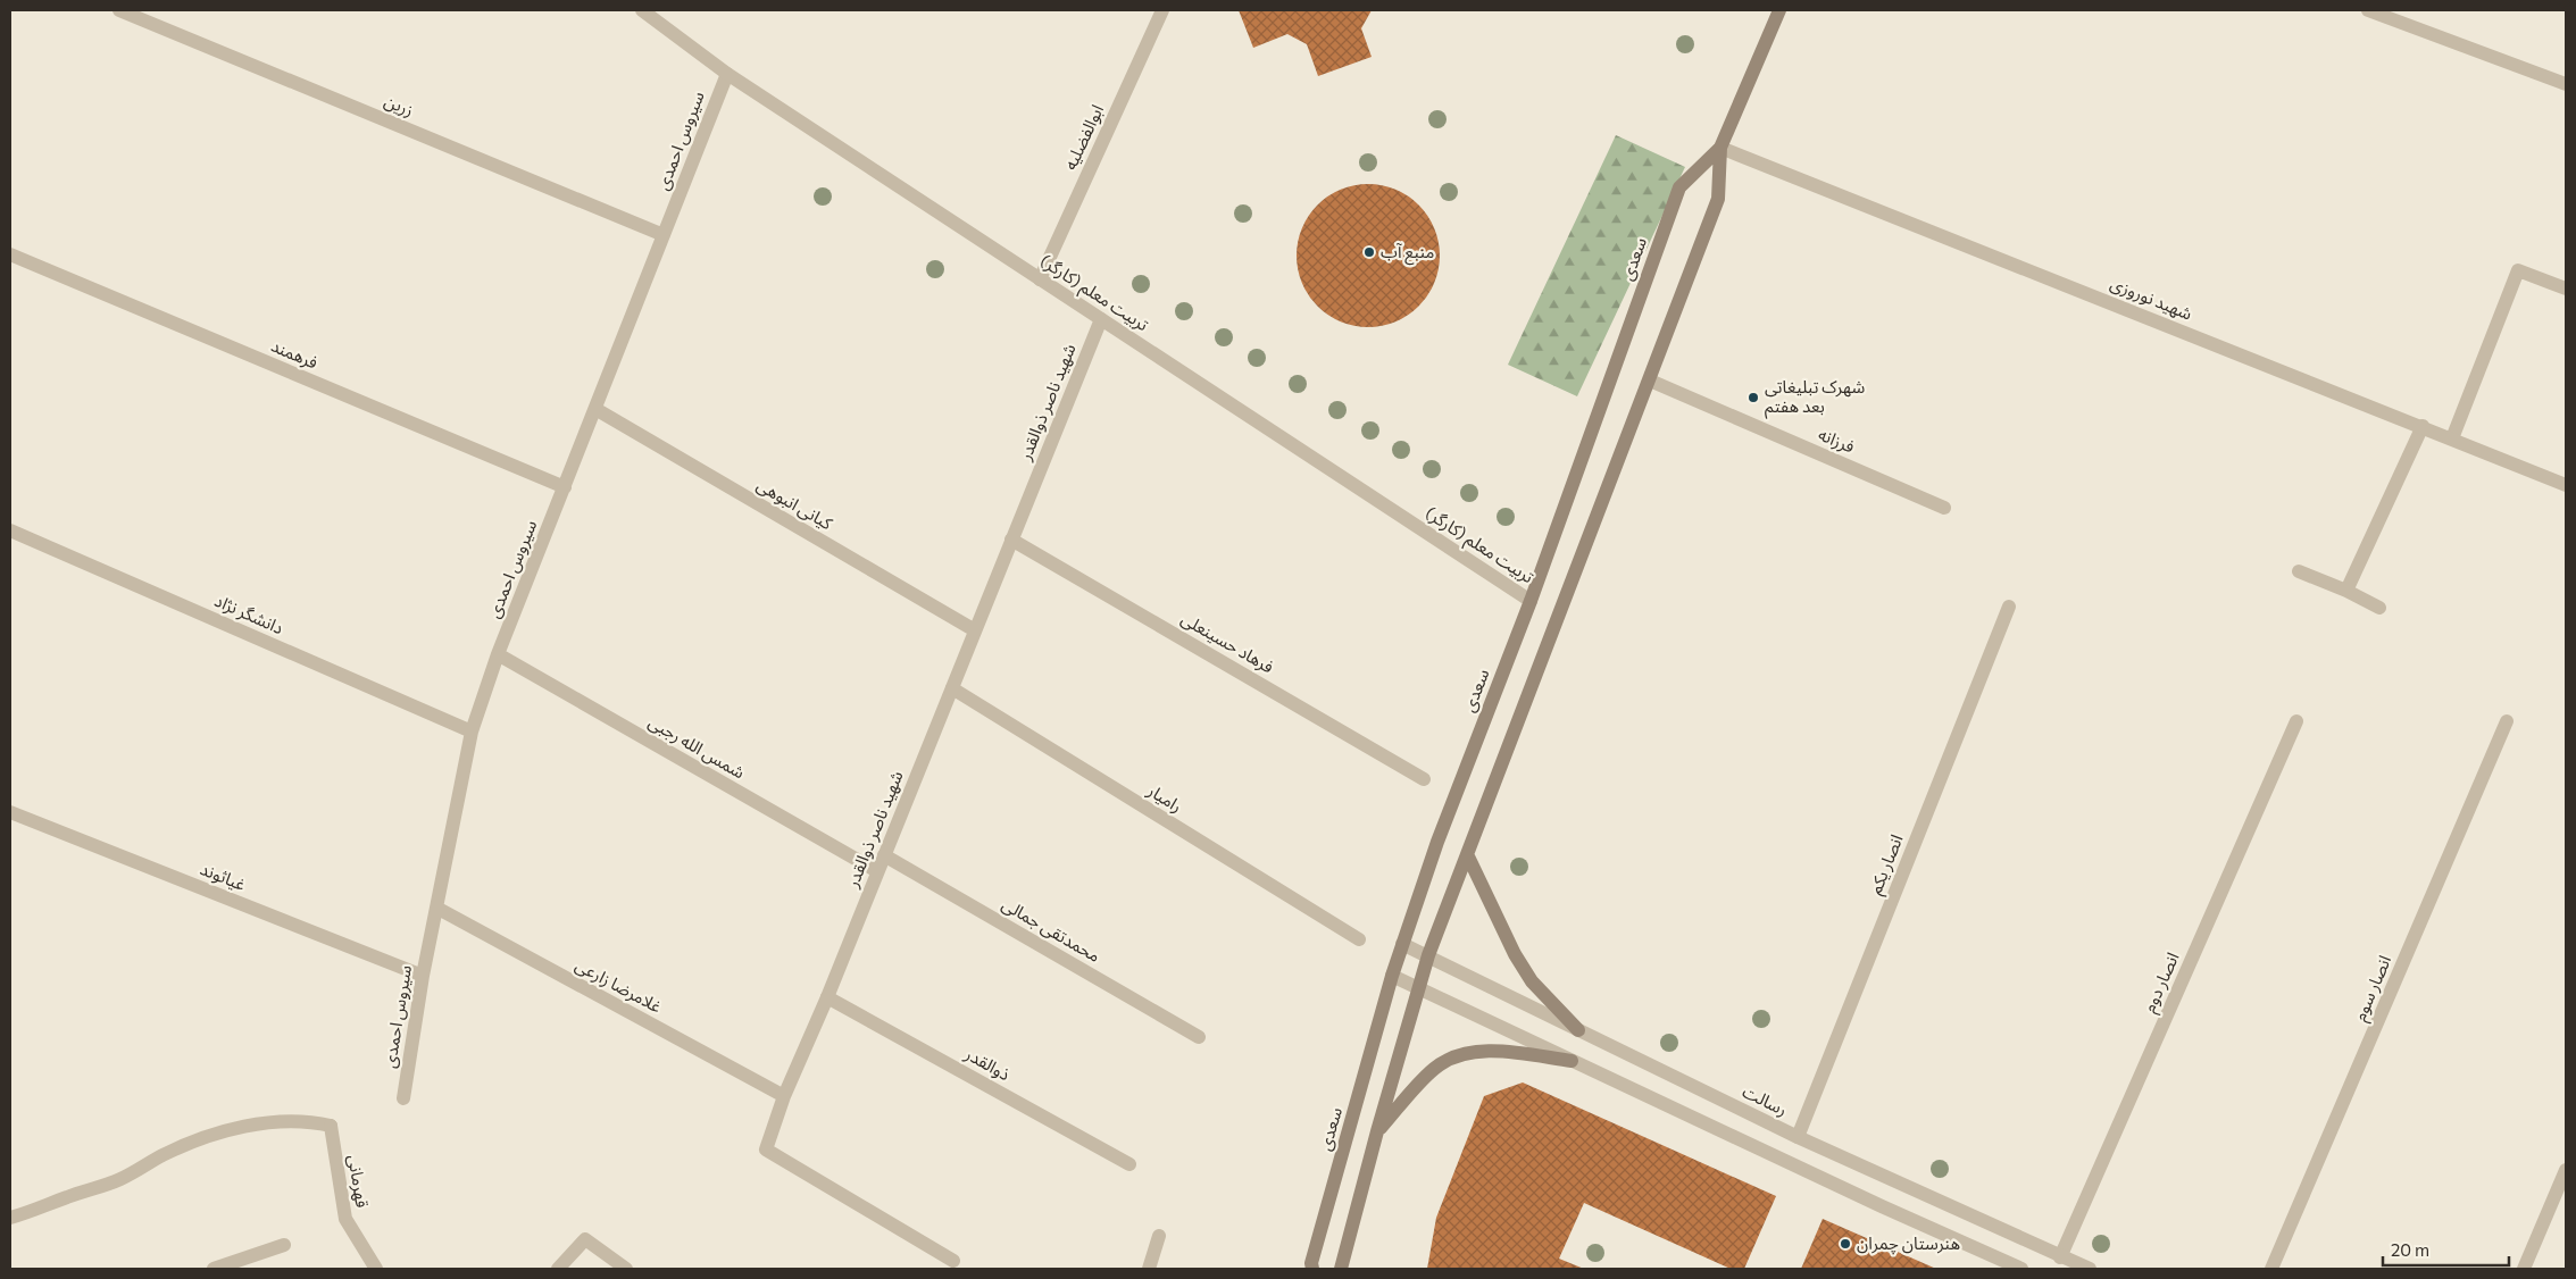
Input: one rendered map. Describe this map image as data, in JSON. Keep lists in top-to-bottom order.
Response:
{
  "streets": {
    "main road": ["سعدی"],
    "street": [
      "زرین",
      "ابوالفضلیه",
      "سیروس احمدی",
      "تربیت معلم (کارگر)",
      "شهید نوروزی",
      "فرهمند",
      "شهید ناصر ذوالقدر",
      "فرزانه",
      "کیانی انبوهی",
      "دانشگر نژاد",
      "فرهاد حسینعلی",
      "شمس الله رجبی",
      "رامیار",
      "انصار یکم",
      "غیاثوند",
      "محمدتقی جمالی",
      "انصار دوم",
      "غلامرضا زارعی",
      "انصار سوم",
      "ذوالقدر",
      "رسالت",
      "قهرمانی"
    ]
  },
  "crossings": [
    ["زرین", "سیروس احمدی"],
    ["ابوالفضلیه", "تربیت معلم (کارگر)"],
    ["سیروس احمدی", "تربیت معلم (کارگر)"],
    ["سیروس احمدی", "فرهمند"],
    ["سیروس احمدی", "کیانی انبوهی"],
    ["سیروس احمدی", "دانشگر نژاد"],
    ["سیروس احمدی", "شمس الله رجبی"],
    ["سیروس احمدی", "غیاثوند"],
    ["سیروس احمدی", "غلامرضا زارعی"],
    ["سعدی", "تربیت معلم (کارگر)"],
    ["سعدی", "شهید نوروزی"],
    ["سعدی", "فرزانه"],
    ["سعدی", "رسالت"],
    ["تربیت معلم (کارگر)", "شهید ناصر ذوالقدر"],
    ["شهید ناصر ذوالقدر", "کیانی انبوهی"],
    ["شهید ناصر ذوالقدر", "فرهاد حسینعلی"],
    ["شهید ناصر ذوالقدر", "شمس الله رجبی"],
    ["شهید ناصر ذوالقدر", "رامیار"],
    ["شهید ناصر ذوالقدر", "محمدتقی جمالی"],
    ["شهید ناصر ذوالقدر", "غلامرضا زارعی"],
    ["شهید ناصر ذوالقدر", "ذوالقدر"],
    ["انصار یکم", "رسالت"],
    ["انصار دوم", "رسالت"]
  ],
  "places": ["منبع آب", "شهرک تبلیغاتی بعد هفتم", "هنرستان چمران"],
  "scale_bar": "20 m"
}
